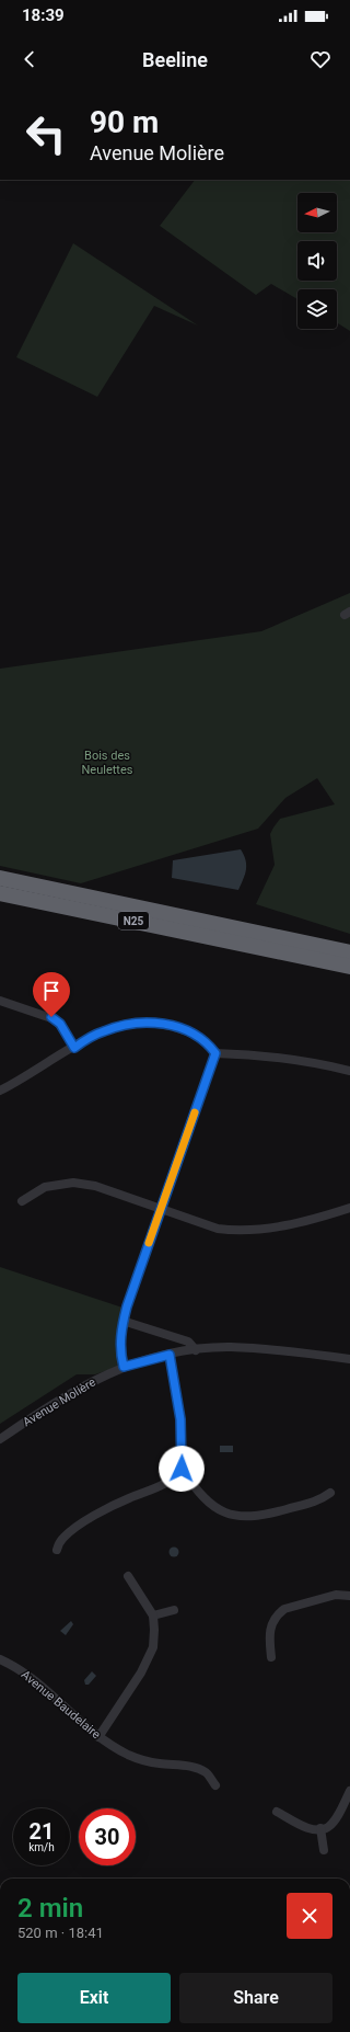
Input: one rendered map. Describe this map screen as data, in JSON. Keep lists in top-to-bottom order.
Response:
{
  "streets": {
    "highway": ["N25"],
    "street": ["Avenue Molière", "Avenue Baudelaire"]
  },
  "parks": ["Bois des Neulettes"],
  "north": "left",
  "page": {
    "status": "18:39",
    "header": "Beeline",
    "turn": ["90 m", "Avenue Molière"],
    "speed": "21 km/h",
    "limit": "30",
    "heading": ["2 min", "520 m · 18:41"],
    "buttons": ["Exit", "Share"]
  }
}
